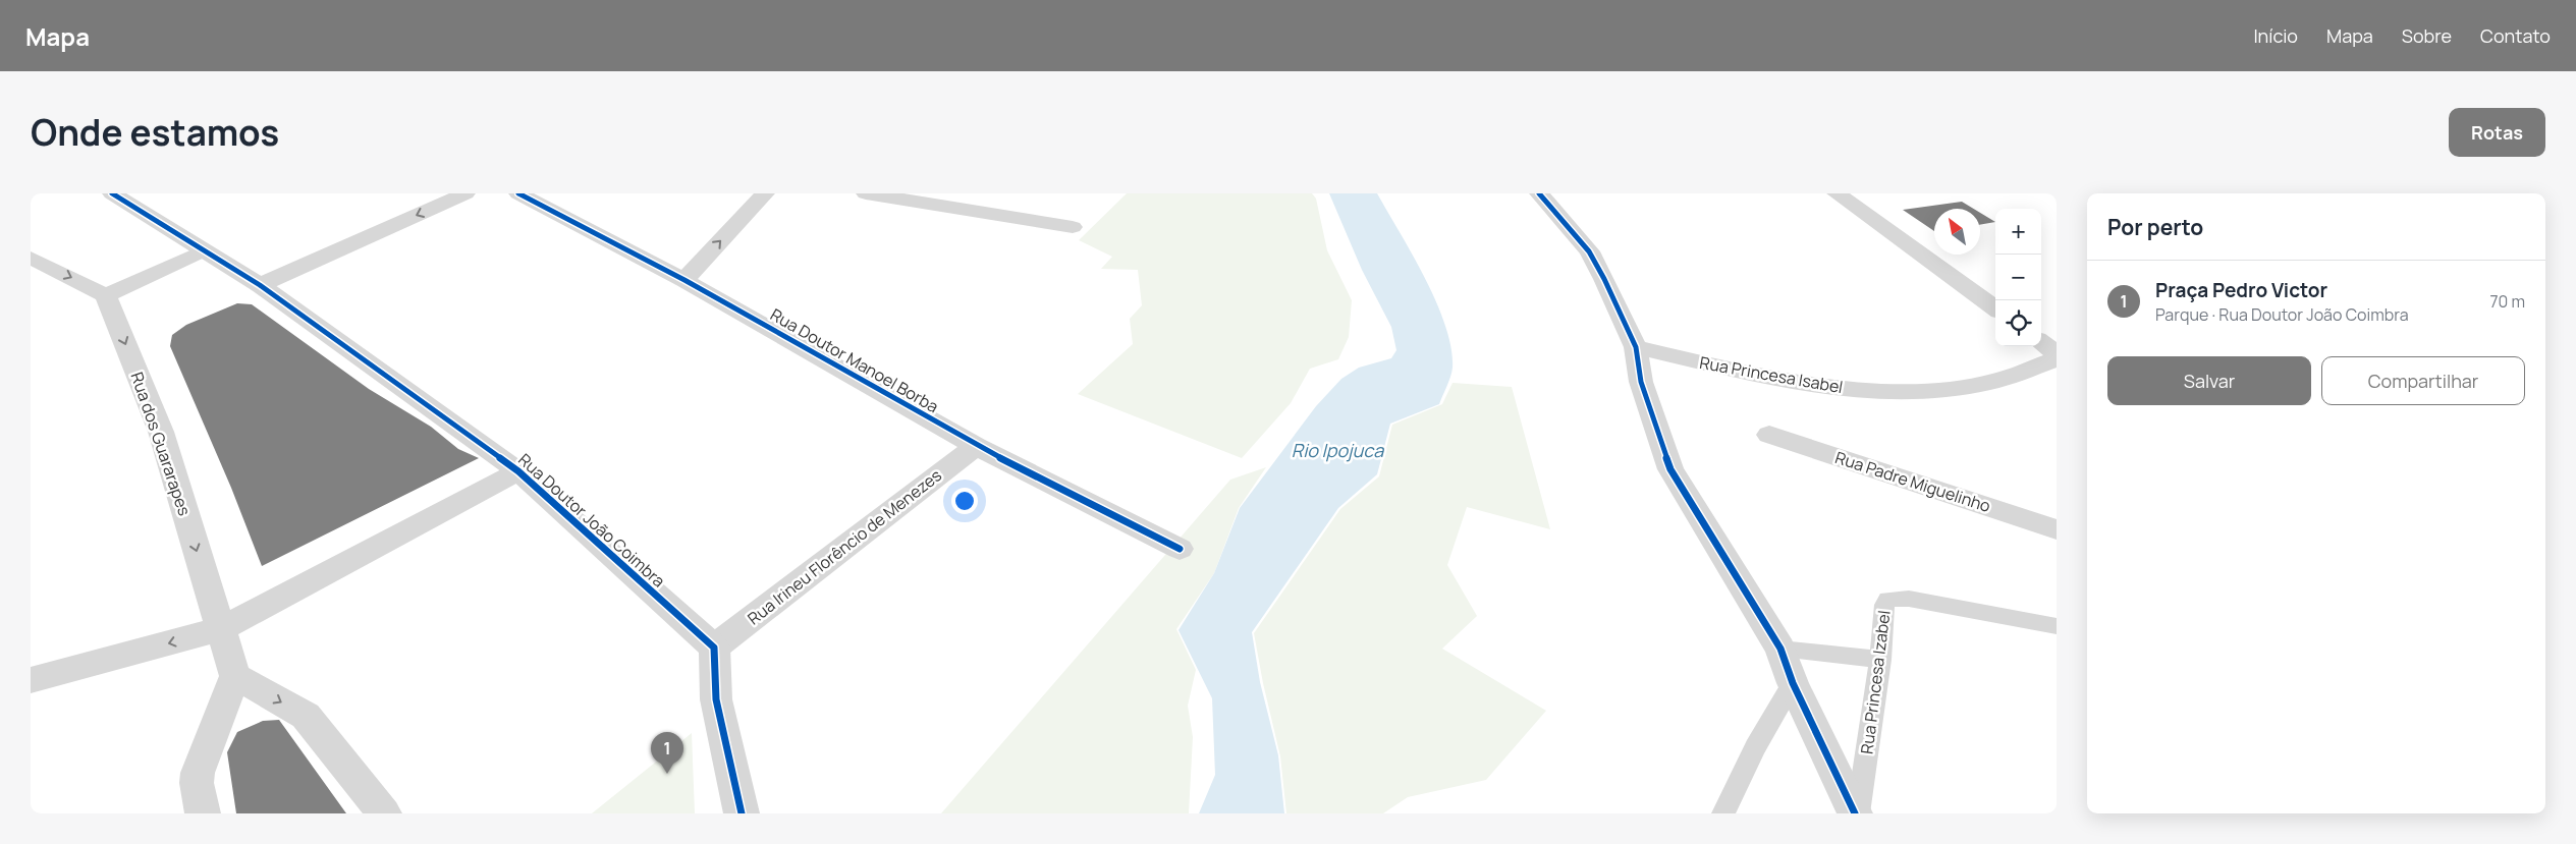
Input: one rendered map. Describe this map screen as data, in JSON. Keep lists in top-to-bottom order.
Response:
{
  "streets": {
    "street": [
      "Rua Doutor Manoel Borba",
      "Rua Princesa Isabel",
      "Rua dos Guararapes",
      "Rua Padre Miguelinho",
      "Rua Doutor João Coimbra",
      "Rua Irineu Florêncio de Menezes"
    ],
    "lane": ["Rua Princesa Izabel"]
  },
  "crossings": [
    ["Rua Doutor Manoel Borba", "Rua Irineu Florêncio de Menezes"],
    ["Rua Doutor João Coimbra", "Rua Irineu Florêncio de Menezes"]
  ],
  "one_way": ["Rua dos Guararapes"],
  "water": ["Rio Ipojuca"],
  "north": "top left",
  "page": {
    "header": "Mapa",
    "nav": [
      "Início",
      "Mapa",
      "Sobre",
      "Contato"
    ],
    "title": "Onde estamos",
    "buttons": [
      "Rotas",
      ["Salvar", "Compartilhar"]
    ],
    "heading": "Por perto",
    "map_buttons": ["+", "−"],
    "list": [
      {
        "mark": "1",
        "name": "Praça Pedro Victor",
        "note": "Parque · Rua Doutor João Coimbra",
        "value": "70 m"
      }
    ],
    "pins": "1"
  }
}
